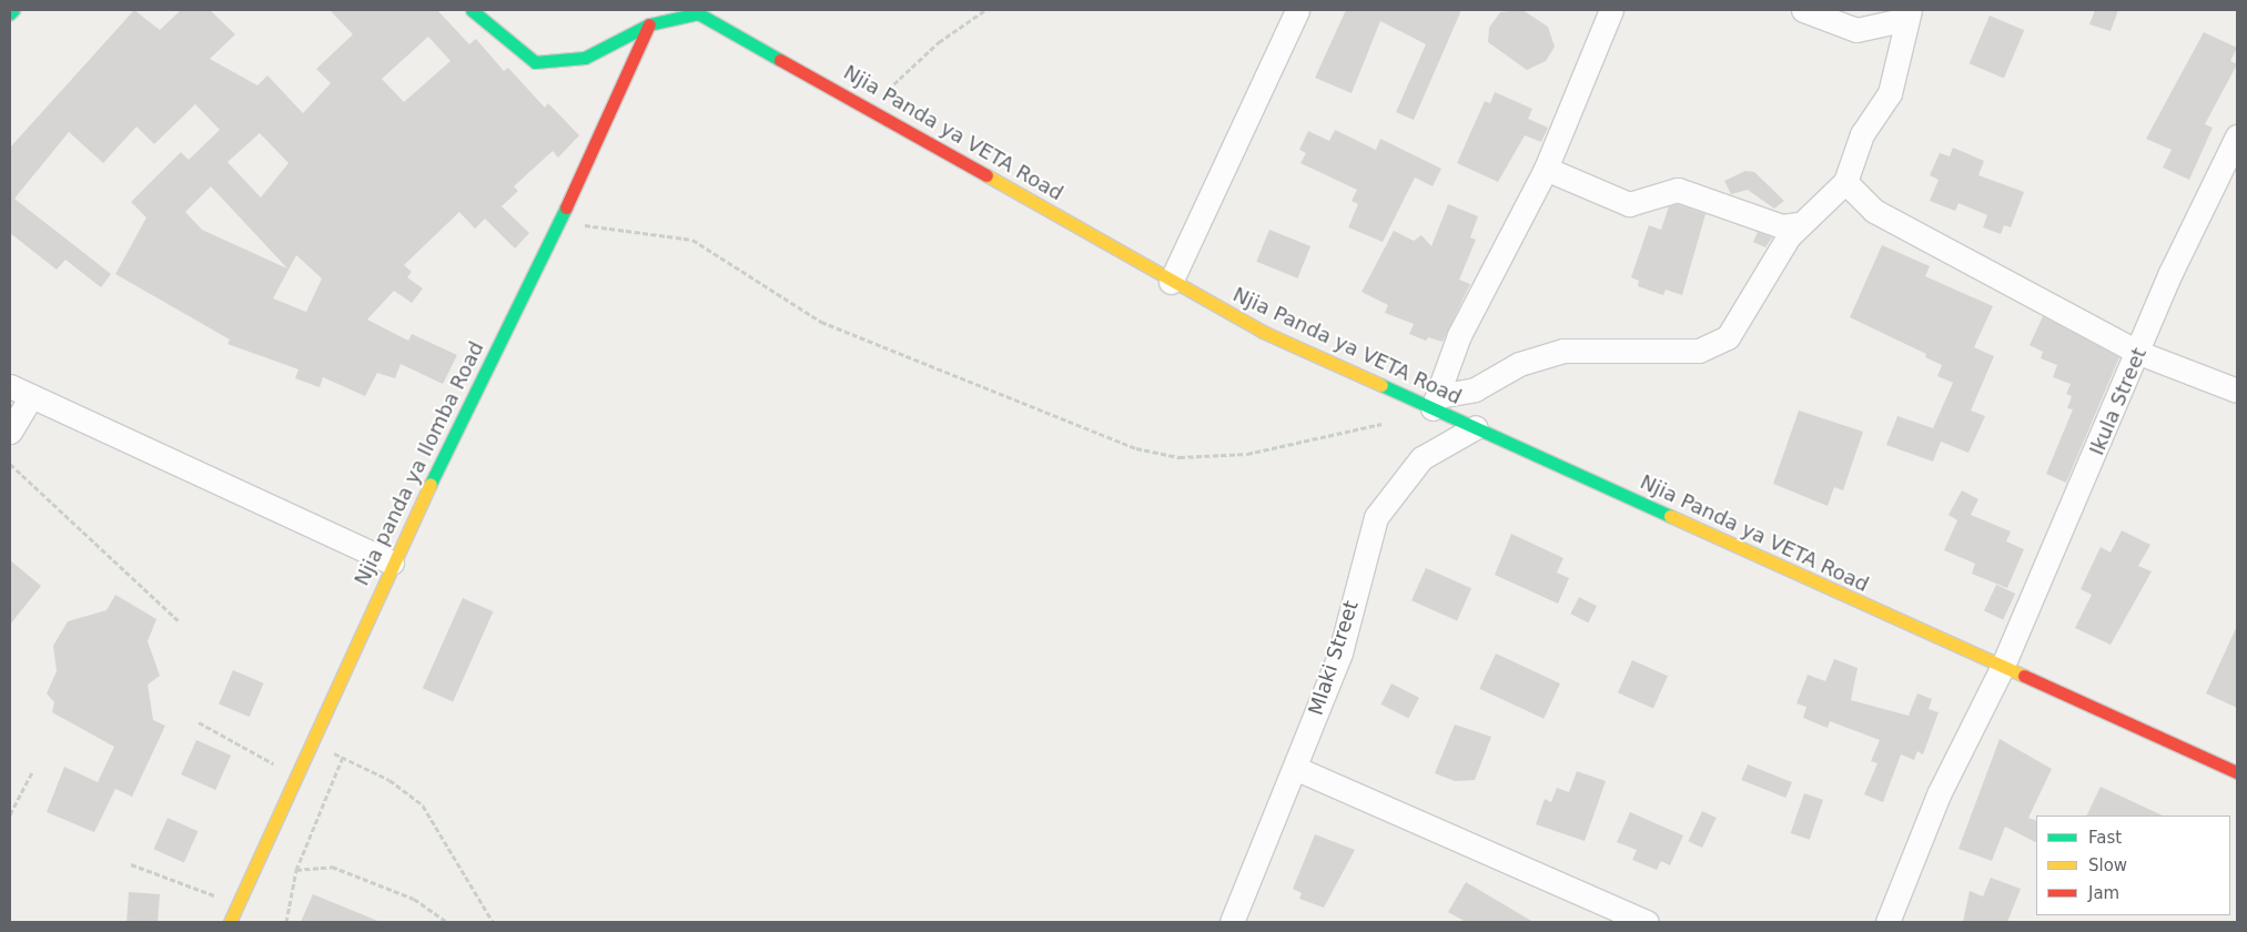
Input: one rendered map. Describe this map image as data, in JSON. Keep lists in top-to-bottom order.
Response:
{
  "streets": {
    "main road": ["Njia Panda ya VETA Road", "Njia panda ya Ilomba Road"],
    "street": ["Ikula Street", "Mlaki Street"]
  },
  "crossings": [
    ["Njia Panda ya VETA Road", "Ikula Street"],
    ["Njia Panda ya VETA Road", "Njia panda ya Ilomba Road"],
    ["Njia Panda ya VETA Road", "Mlaki Street"]
  ],
  "legend": ["Fast", "Slow", "Jam"]
}
